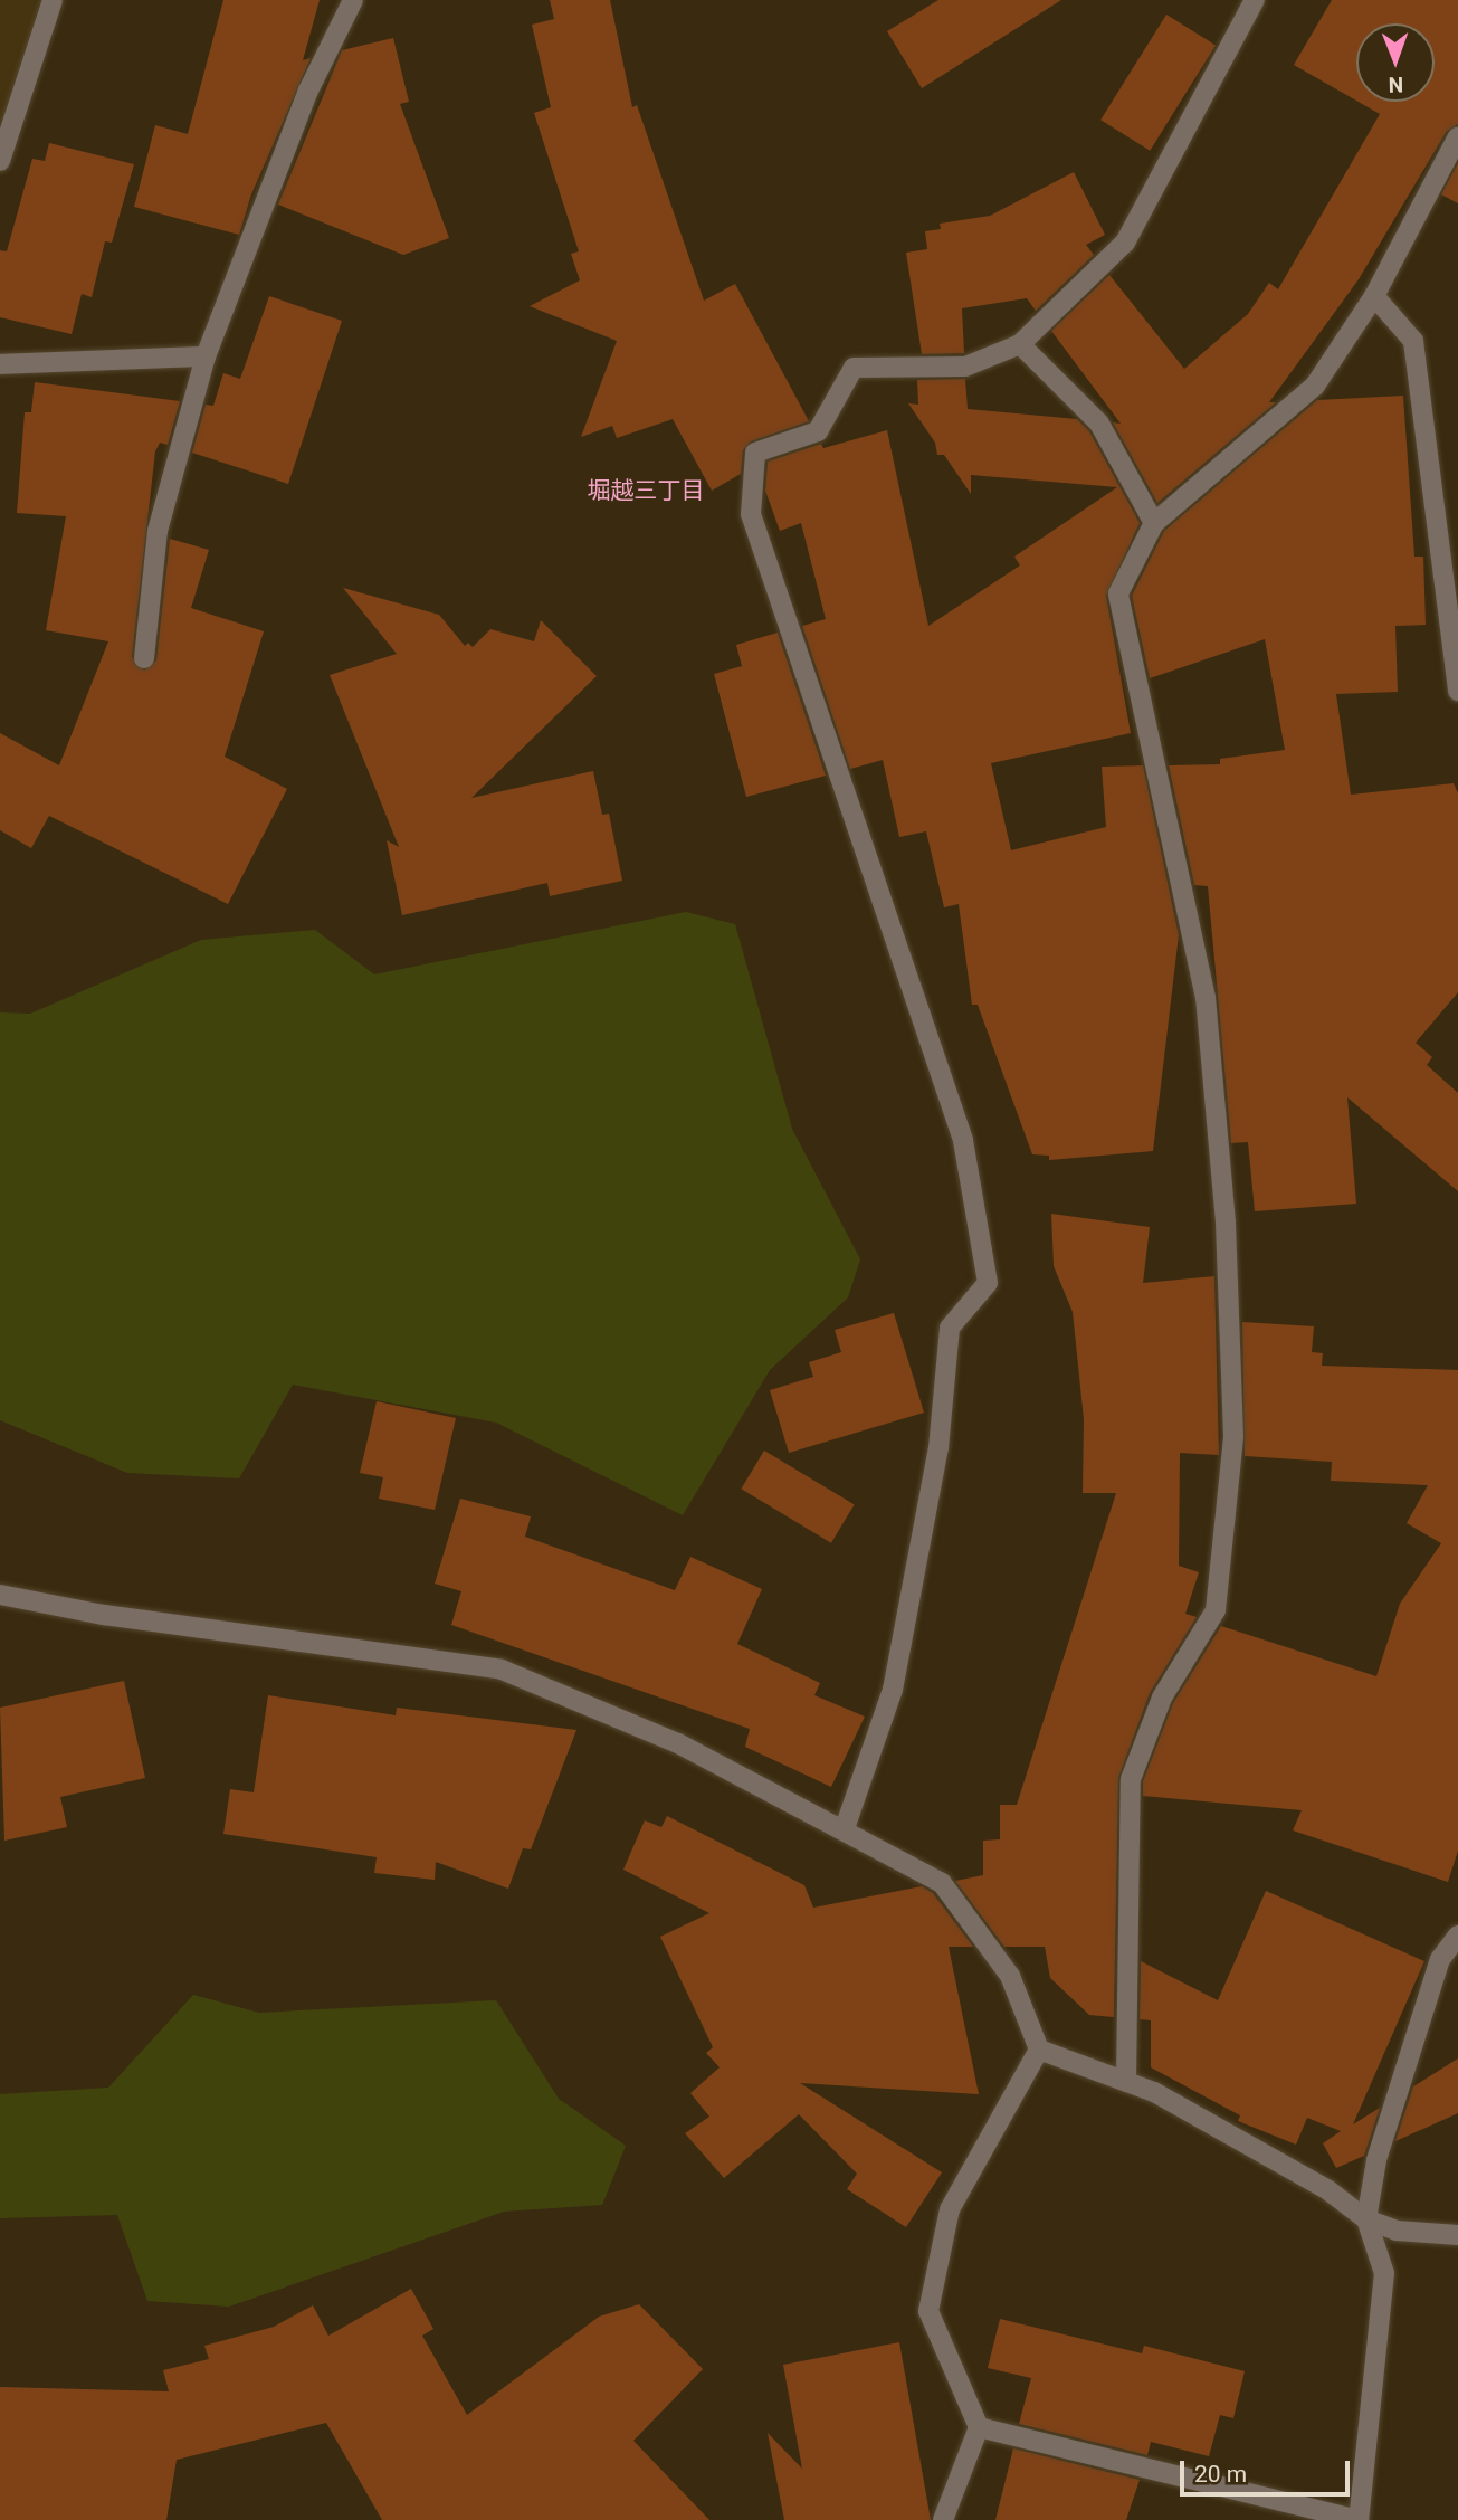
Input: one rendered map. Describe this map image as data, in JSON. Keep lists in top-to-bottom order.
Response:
{
  "districts": ["堀越三丁目"],
  "scale_bar": "20 m",
  "north": "bottom"
}
